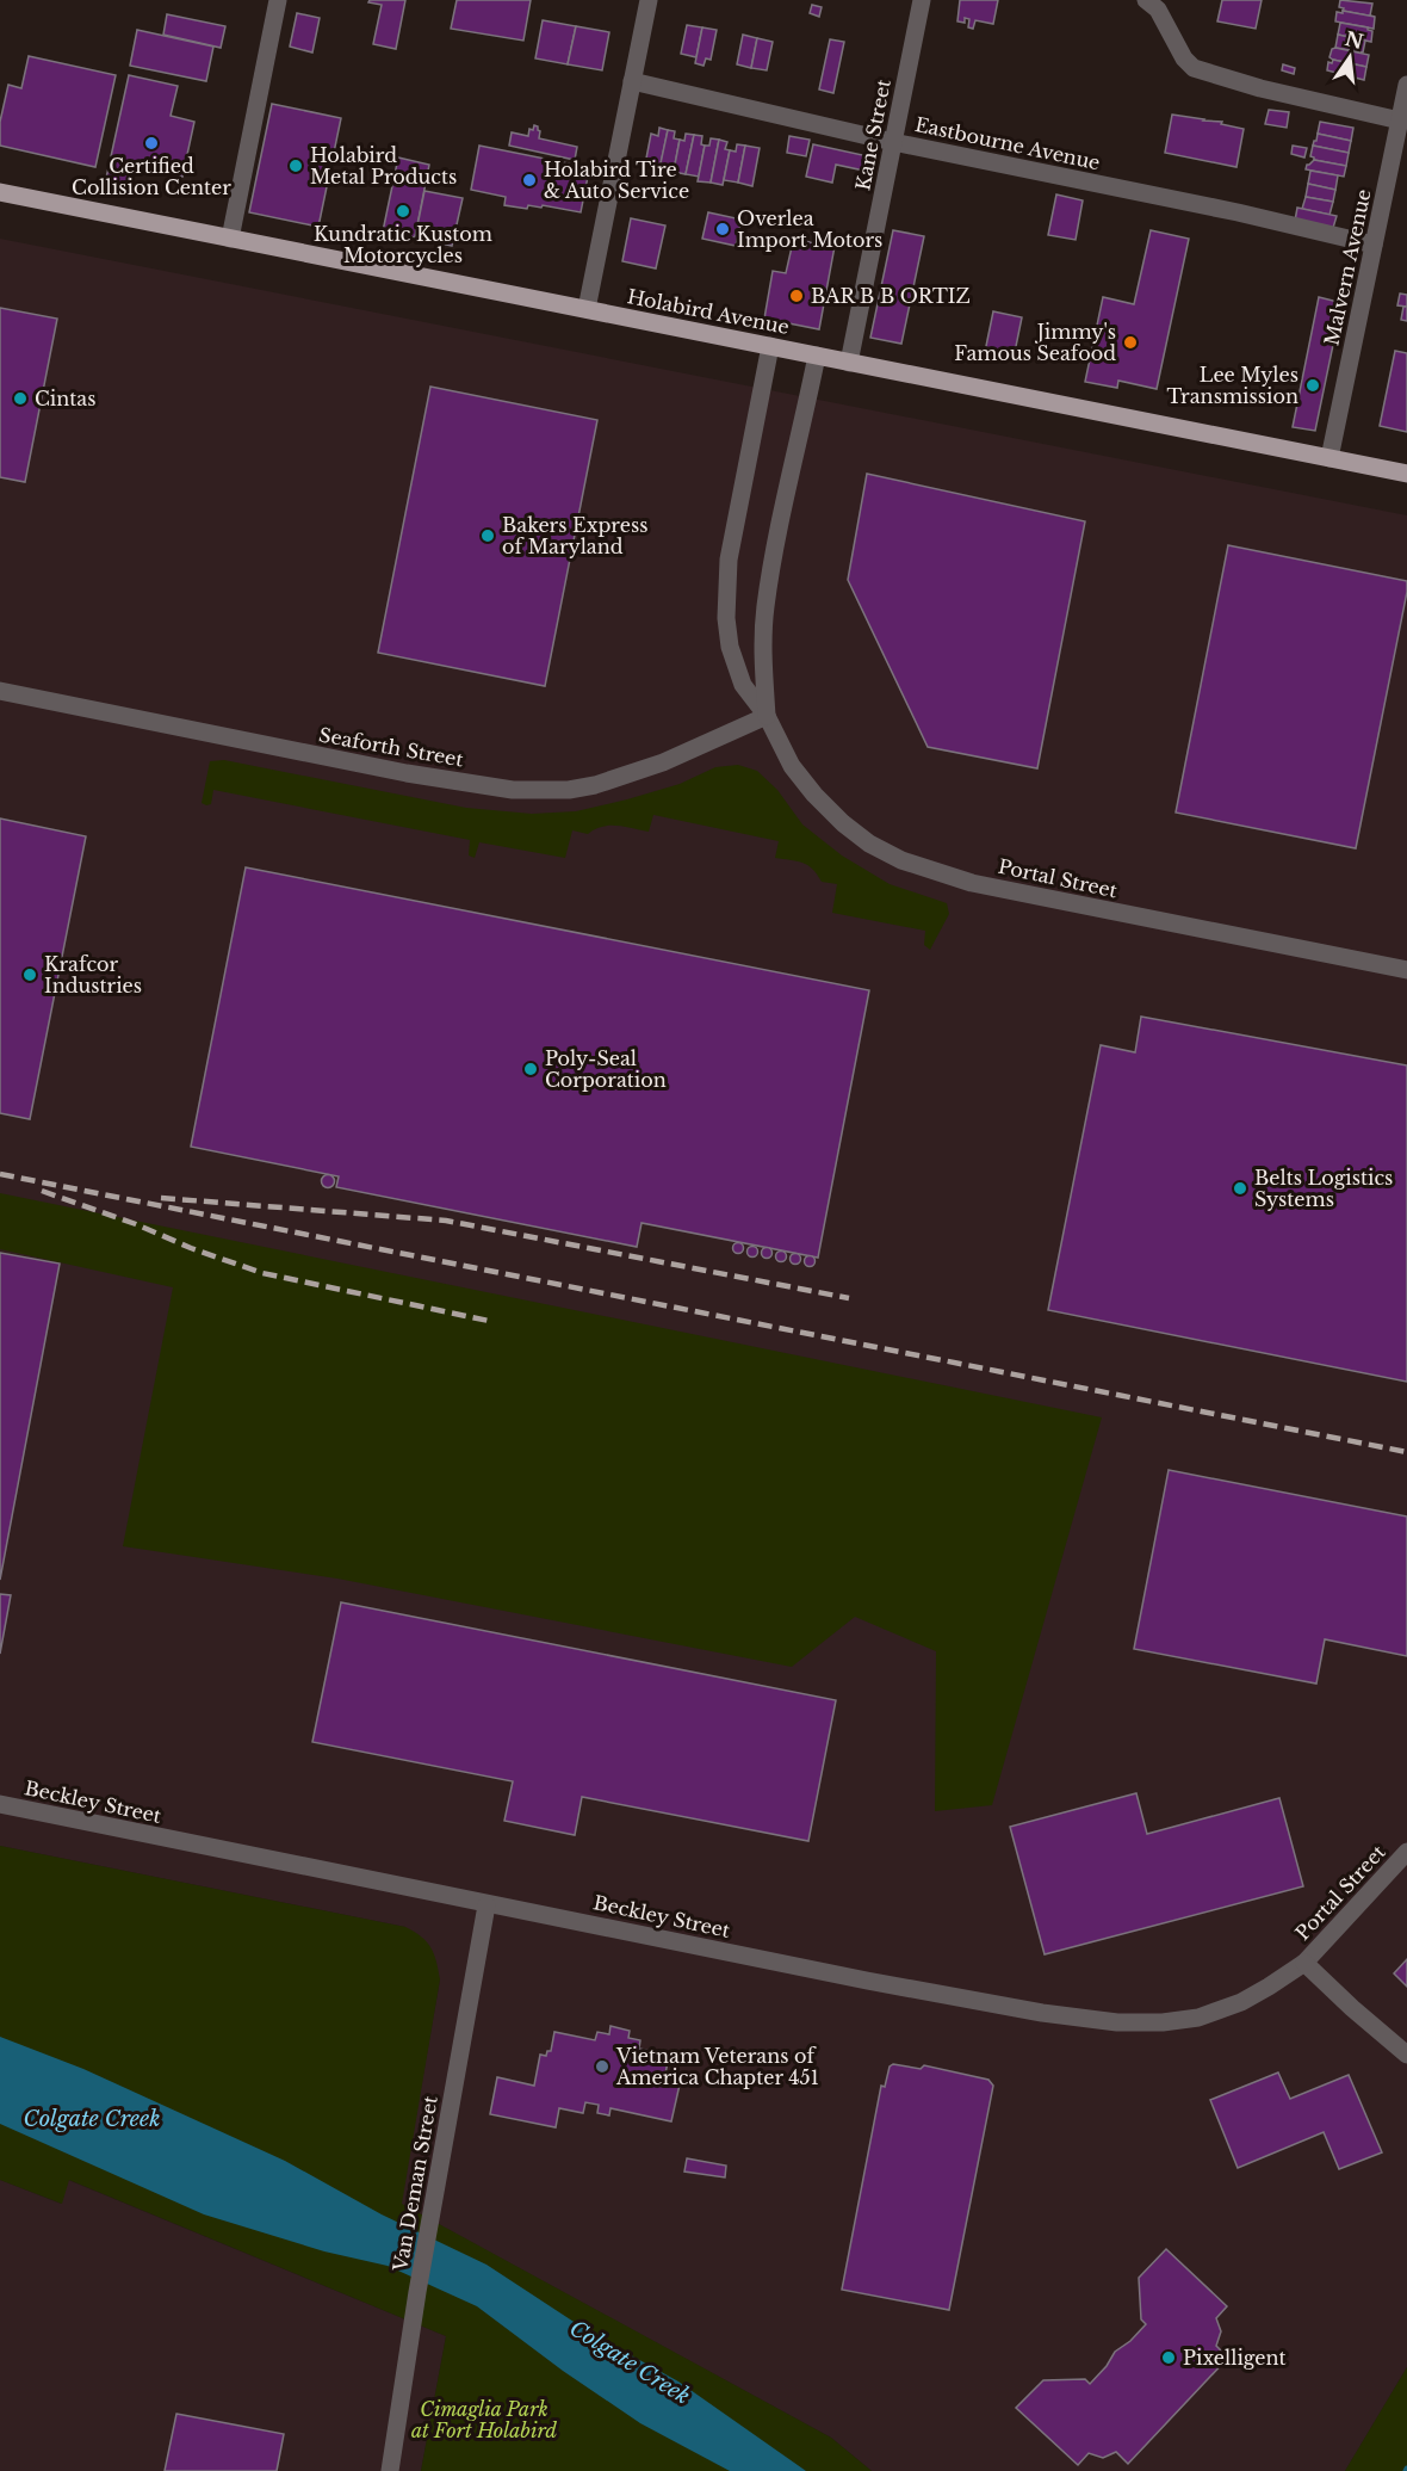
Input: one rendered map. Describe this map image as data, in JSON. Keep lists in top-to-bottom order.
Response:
{
  "streets": {
    "main road": ["Holabird Avenue"],
    "street": [
      "Kane Street",
      "Eastbourne Avenue",
      "Malvern Avenue",
      "Seaforth Street",
      "Portal Street",
      "Beckley Street",
      "Van Deman Street"
    ]
  },
  "crossings": [
    ["Kane Street", "Eastbourne Avenue"],
    ["Kane Street", "Holabird Avenue"],
    ["Eastbourne Avenue", "Malvern Avenue"],
    ["Malvern Avenue", "Holabird Avenue"],
    ["Holabird Avenue", "Portal Street"],
    ["Seaforth Street", "Portal Street"],
    ["Portal Street", "Beckley Street"],
    ["Beckley Street", "Van Deman Street"]
  ],
  "water": ["Colgate Creek"],
  "parks": ["Cimaglia Park at Fort Holabird"],
  "places": [
    "Certified Collision Center",
    "Holabird Metal Products",
    "Holabird Tire & Auto Service",
    "Kundratic Kustom Motorcycles",
    "Overlea Import Motors",
    "BAR B B ORTIZ",
    "Jimmy's Famous Seafood",
    "Lee Myles Transmission",
    "Cintas",
    "Bakers Express of Maryland",
    "Krafcor Industries",
    "Poly-Seal Corporation",
    "Belts Logistics Systems",
    "Vietnam Veterans of America Chapter 451",
    "Pixelligent"
  ],
  "north": "top"
}
